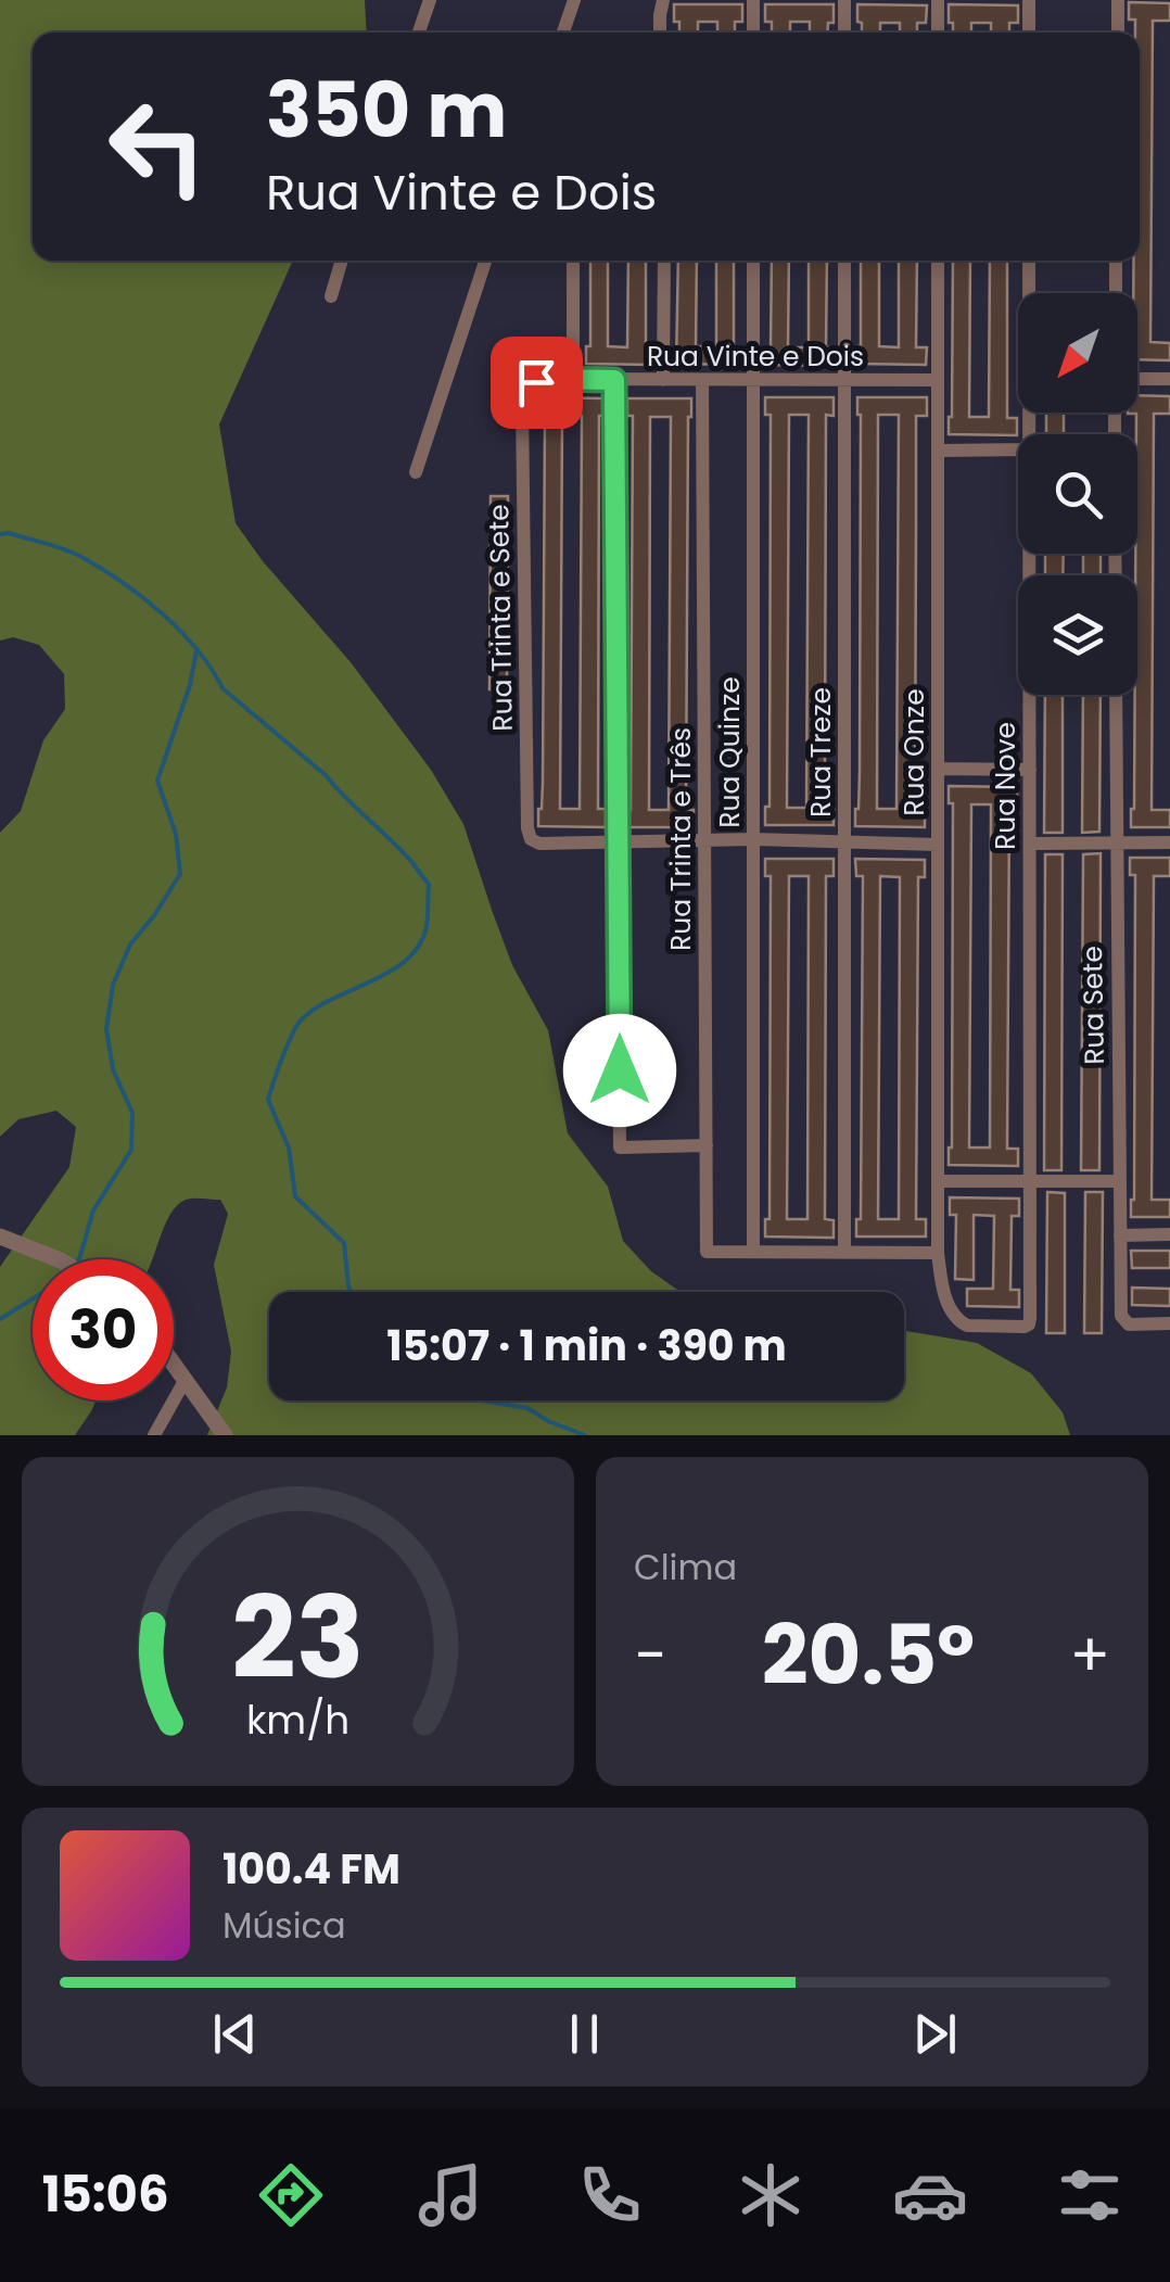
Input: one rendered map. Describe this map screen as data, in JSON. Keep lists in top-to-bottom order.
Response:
{
  "streets": {
    "street": [
      "Rua Vinte e Dois",
      "Rua Trinta e Sete",
      "Rua Quinze",
      "Rua Treze",
      "Rua Onze",
      "Rua Nove",
      "Rua Trinta e Três",
      "Rua Sete"
    ]
  },
  "crossings": [
    ["Rua Vinte e Dois", "Rua Trinta e Sete"],
    ["Rua Vinte e Dois", "Rua Quinze"],
    ["Rua Vinte e Dois", "Rua Treze"],
    ["Rua Vinte e Dois", "Rua Onze"],
    ["Rua Vinte e Dois", "Rua Trinta e Três"],
    ["Rua Quinze", "Rua Trinta e Três"],
    ["Rua Onze", "Rua Nove"]
  ],
  "north": "bottom left",
  "page": {
    "turn": ["350 m", "Rua Vinte e Dois"],
    "limit": "30",
    "trip": "15:07 · 1 min · 390 m",
    "tile": "Clima",
    "heat": ["−", "20.5°", "+"],
    "song": ["100.4 FM", "Música"],
    "tabs": "15:06",
    "gauge": ["23", "km/h"]
  }
}
